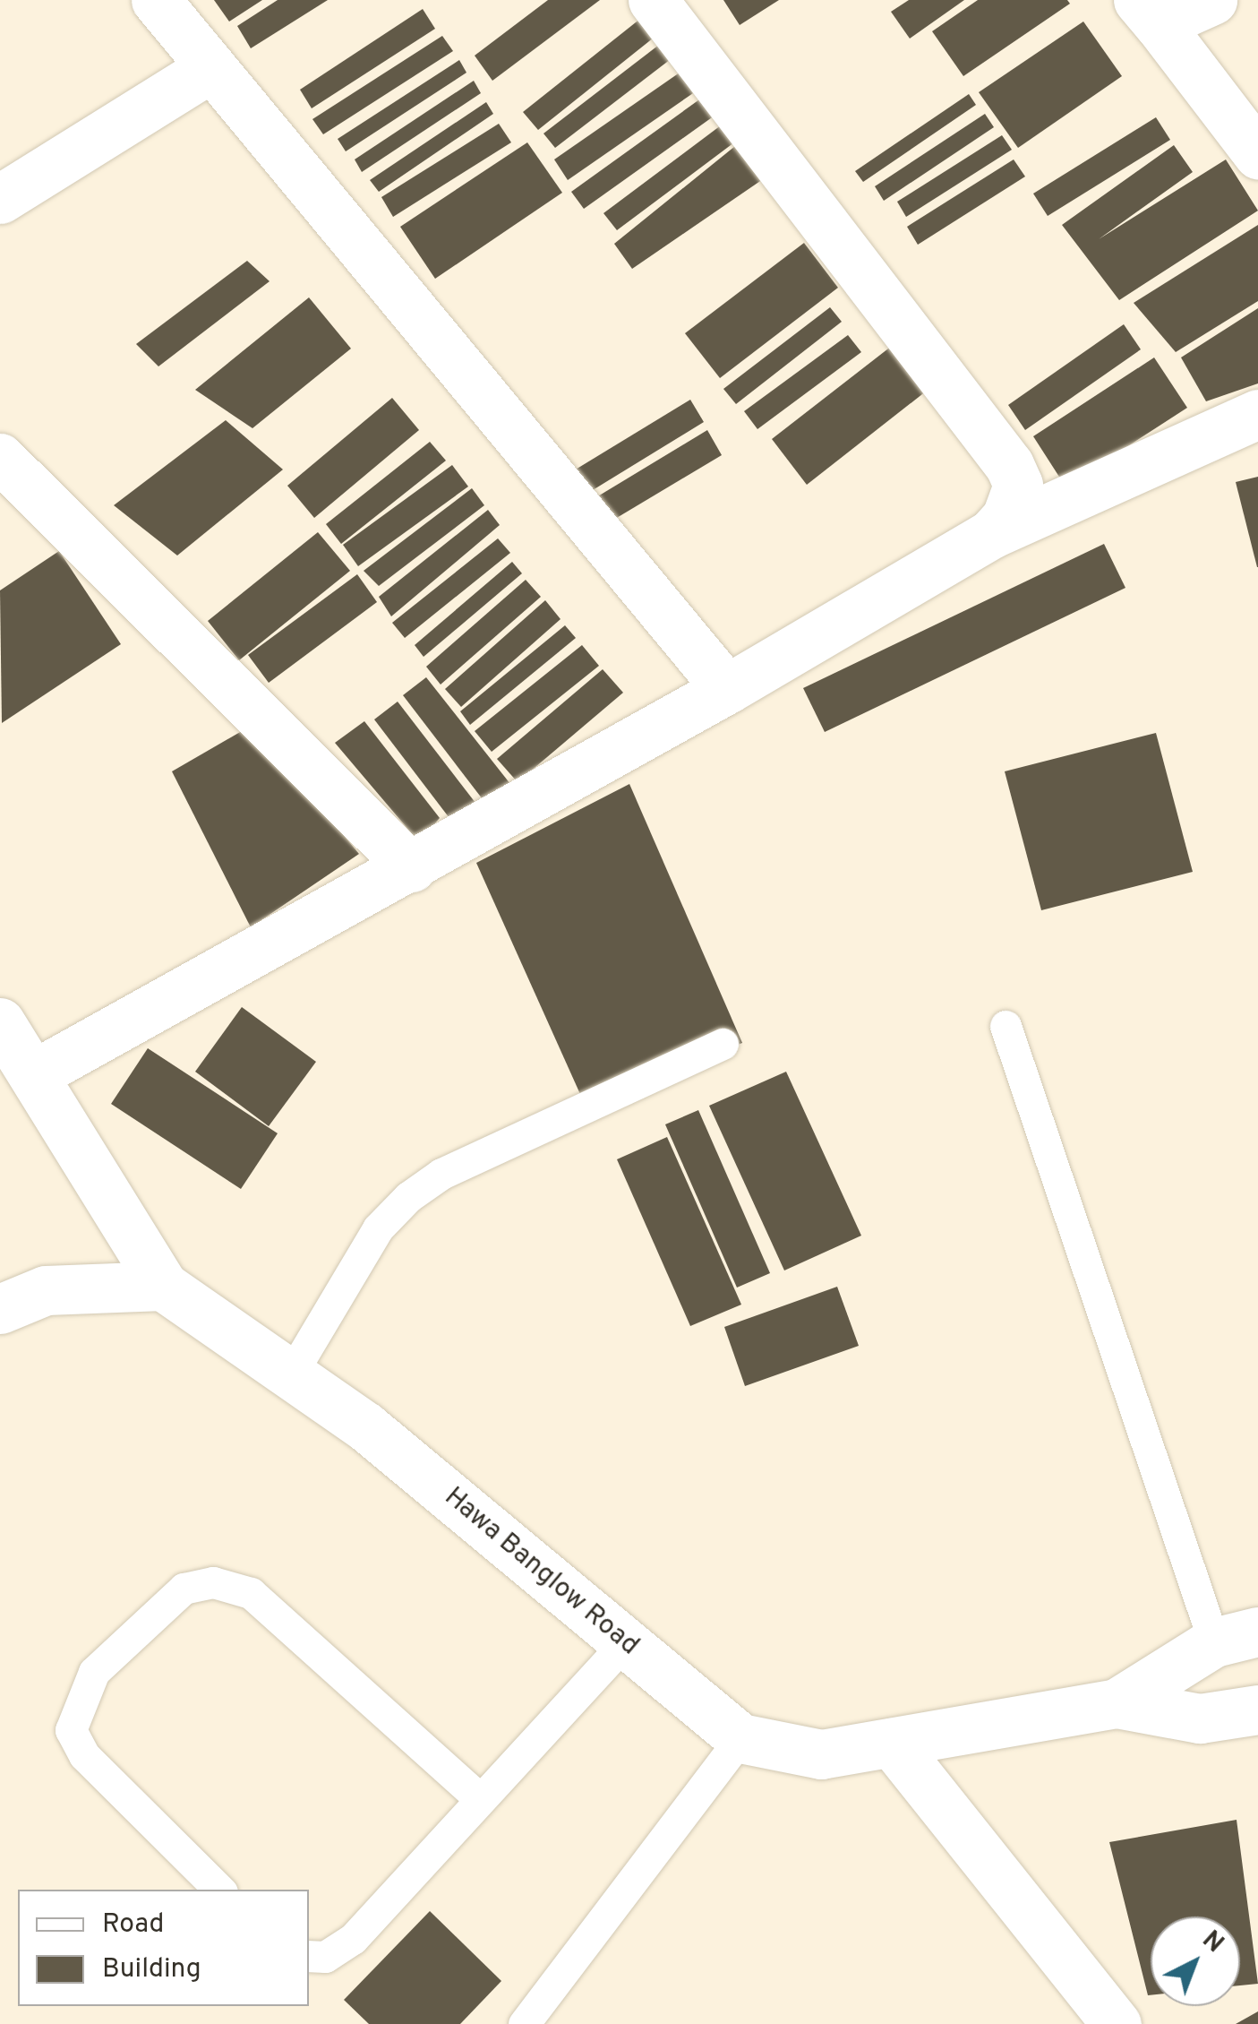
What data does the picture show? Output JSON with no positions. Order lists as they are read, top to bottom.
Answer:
{
  "streets": {
    "street": ["Hawa Banglow Road"]
  },
  "legend": ["Road", "Building"],
  "north": "top right"
}
